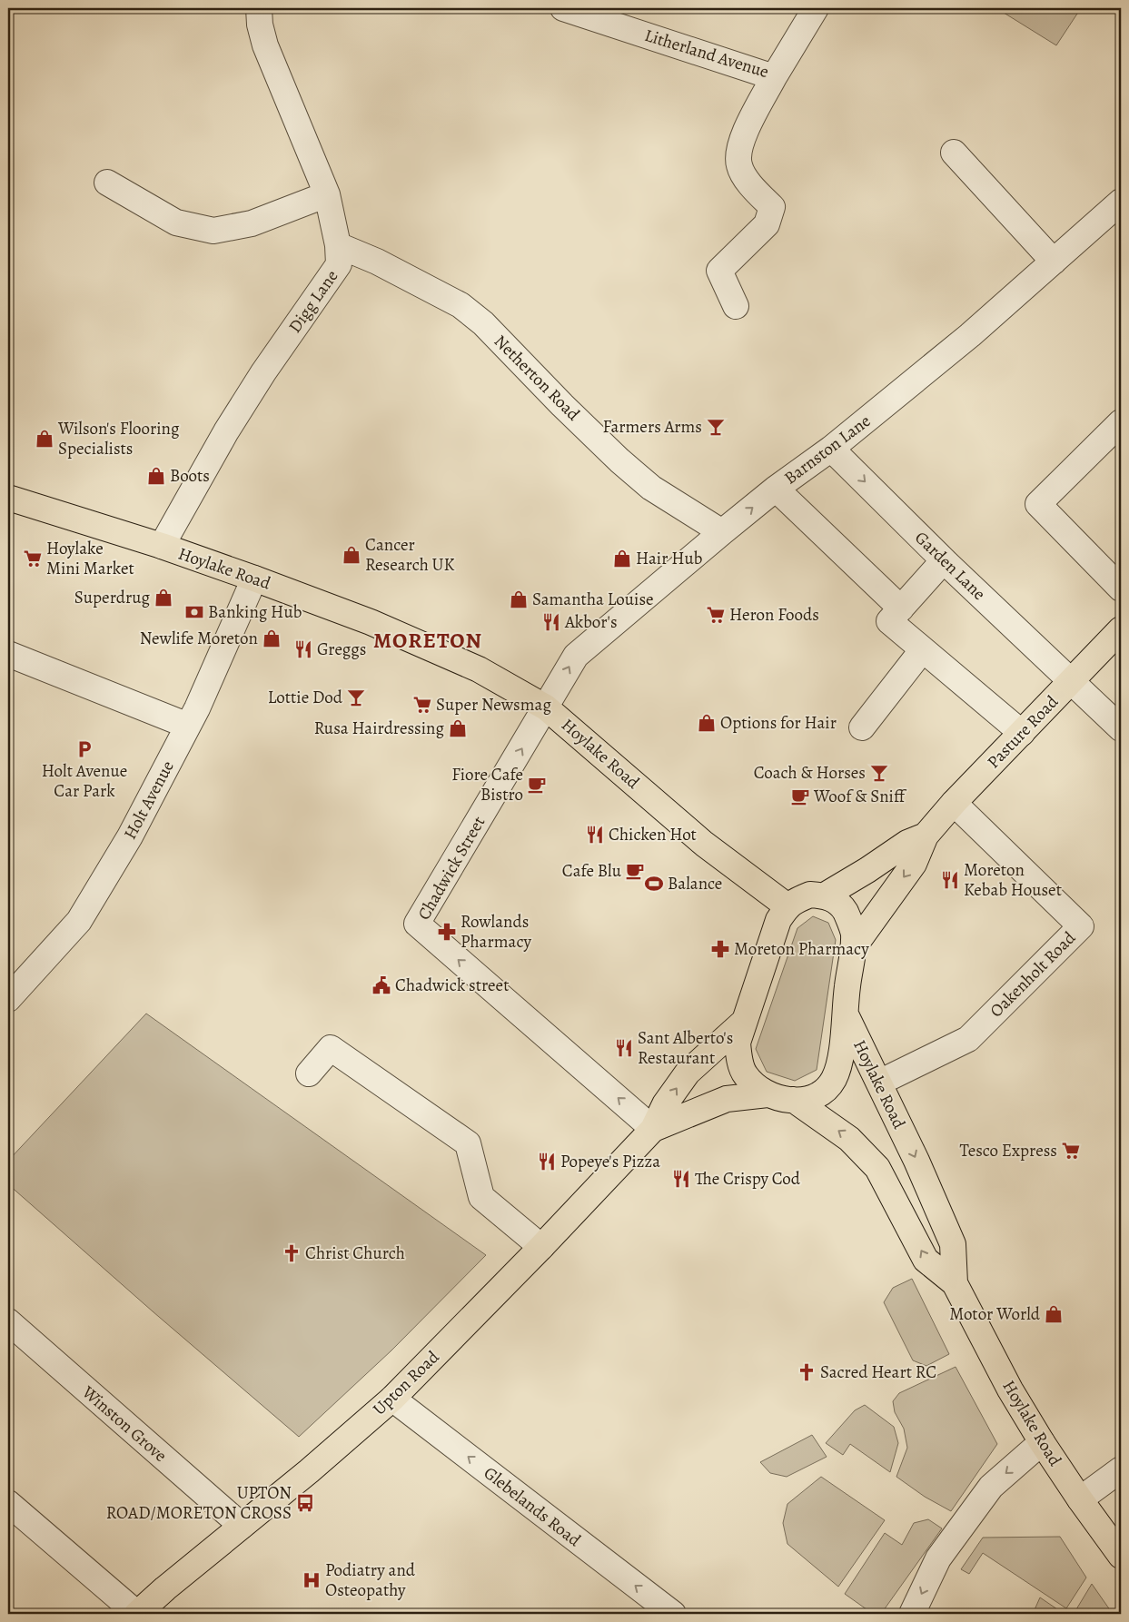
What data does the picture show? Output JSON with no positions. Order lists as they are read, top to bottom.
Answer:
{
  "streets": {
    "main road": ["Hoylake Road", "Pasture Road", "Upton Road"],
    "street": [
      "Litherland Avenue",
      "Digg Lane",
      "Netherton Road",
      "Barnston Lane",
      "Garden Lane",
      "Holt Avenue",
      "Chadwick Street",
      "Oakenholt Road",
      "Winston Grove",
      "Glebelands Road"
    ]
  },
  "crossings": [
    ["Digg Lane", "Netherton Road"],
    ["Digg Lane", "Hoylake Road"],
    ["Netherton Road", "Barnston Lane"],
    ["Barnston Lane", "Garden Lane"],
    ["Barnston Lane", "Hoylake Road"],
    ["Barnston Lane", "Chadwick Street"],
    ["Garden Lane", "Pasture Road"],
    ["Hoylake Road", "Holt Avenue"],
    ["Hoylake Road", "Chadwick Street"],
    ["Hoylake Road", "Oakenholt Road"],
    ["Pasture Road", "Oakenholt Road"],
    ["Chadwick Street", "Upton Road"],
    ["Upton Road", "Winston Grove"],
    ["Upton Road", "Glebelands Road"]
  ],
  "one_way": ["Barnston Lane", "Glebelands Road"],
  "districts": ["MORETON"],
  "places": {
    "bar": ["Farmers Arms", "Lottie Dod", "Coach & Horses"],
    "shop": [
      "Wilson's Flooring Specialists",
      "Boots",
      "Cancer Research UK",
      "Hair Hub",
      "Superdrug",
      "Samantha Louise",
      "Newlife Moreton",
      "Options for Hair",
      "Rusa Hairdressing",
      "Motor World"
    ],
    "supermarket": [
      "Hoylake Mini Market",
      "Heron Foods",
      "Super Newsmag",
      "Tesco Express"
    ],
    "bank": ["Banking Hub"],
    "restaurant": [
      "Akbor's",
      "Greggs",
      "Chicken Hot",
      "Moreton Kebab Houset",
      "Sant Alberto's Restaurant",
      "Popeye's Pizza",
      "The Crispy Cod"
    ],
    "parking": ["Holt Avenue Car Park"],
    "cafe": ["Fiore Cafe Bistro", "Woof & Sniff", "Cafe Blu"],
    "sports": ["Balance"],
    "pharmacy": ["Rowlands Pharmacy", "Moreton Pharmacy"],
    "public building": ["Chadwick street"],
    "church": ["Christ Church", "Sacred Heart RC"],
    "bus stop": ["UPTON ROAD/MORETON CROSS"],
    "hospital": ["Podiatry and Osteopathy"]
  }
}
